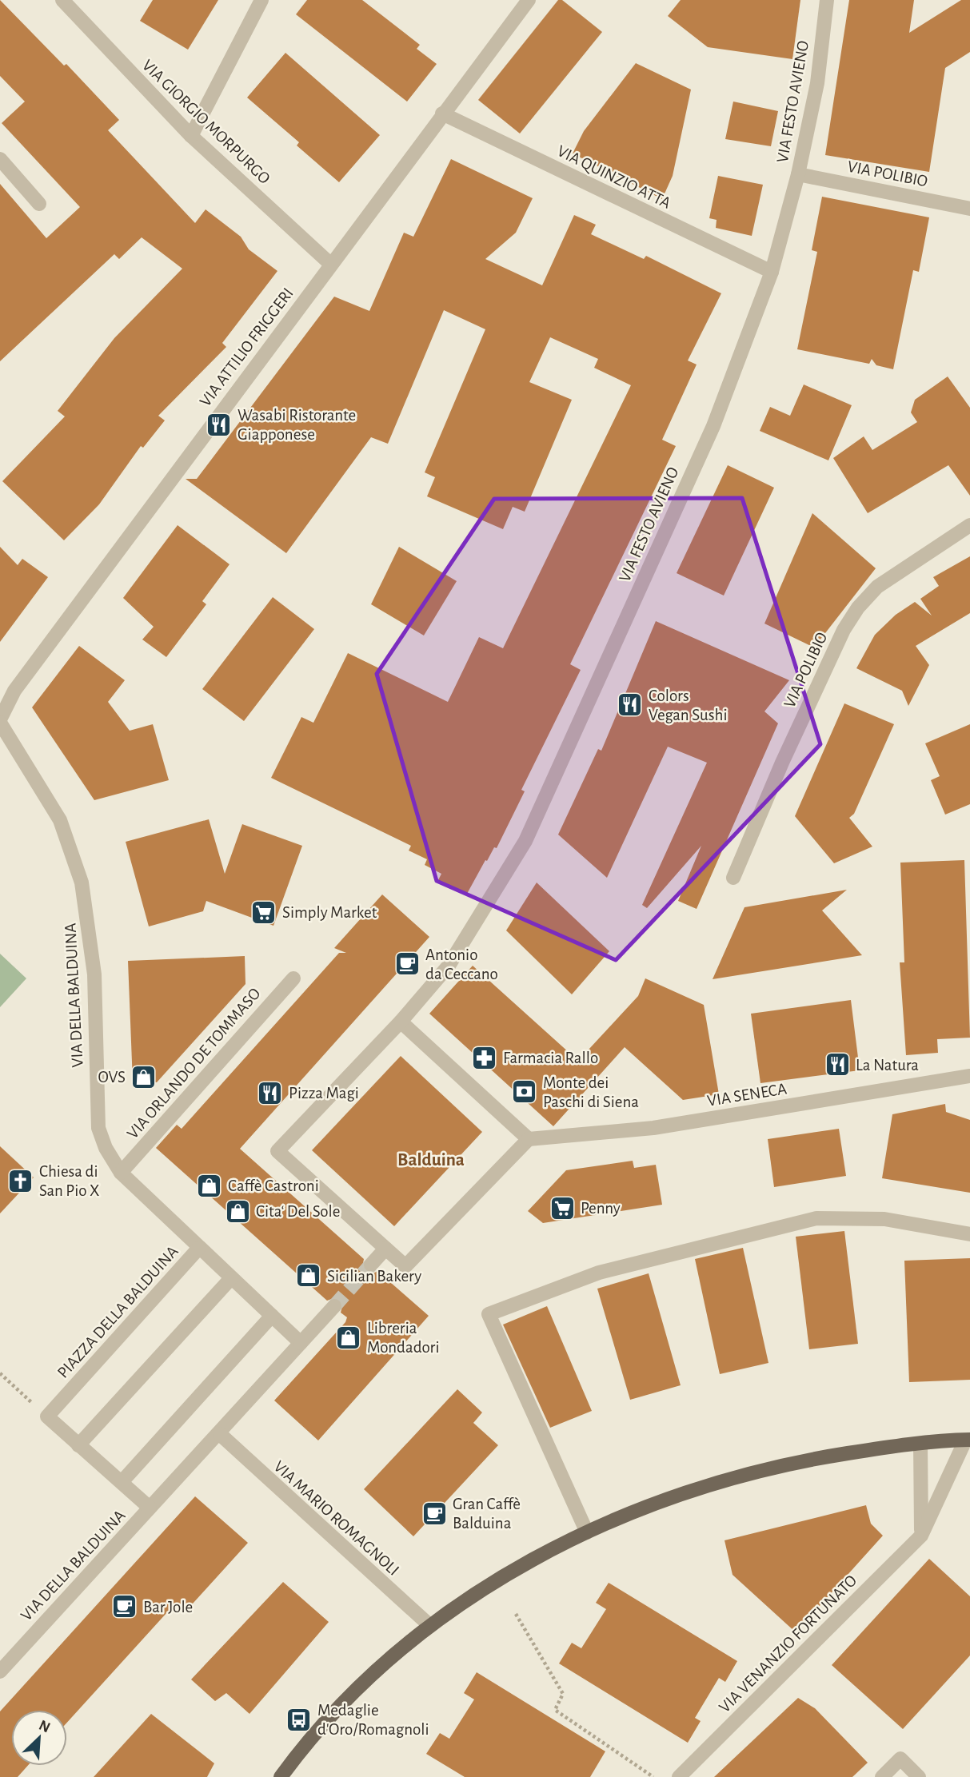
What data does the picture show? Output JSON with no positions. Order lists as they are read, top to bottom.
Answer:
{
  "streets": {
    "street": [
      "VIA FESTO AVIENO",
      "VIA GIORGIO MORPURGO",
      "VIA POLIBIO",
      "VIA QUINZIO ATTA",
      "VIA ATTILIO FRIGGERI",
      "VIA DELLA BALDUINA",
      "VIA ORLANDO DE TOMMASO",
      "VIA SENECA",
      "PIAZZA DELLA BALDUINA",
      "VIA MARIO ROMAGNOLI",
      "VIA VENANZIO FORTUNATO"
    ]
  },
  "crossings": [
    ["VIA FESTO AVIENO", "VIA POLIBIO"],
    ["VIA FESTO AVIENO", "VIA QUINZIO ATTA"],
    ["VIA GIORGIO MORPURGO", "VIA ATTILIO FRIGGERI"],
    ["VIA QUINZIO ATTA", "VIA ATTILIO FRIGGERI"],
    ["VIA ATTILIO FRIGGERI", "VIA DELLA BALDUINA"],
    ["VIA DELLA BALDUINA", "VIA ORLANDO DE TOMMASO"],
    ["VIA DELLA BALDUINA", "PIAZZA DELLA BALDUINA"]
  ],
  "districts": ["Balduina"],
  "places": {
    "restaurant": [
      "Wasabi Ristorante Giapponese",
      "Colors Vegan Sushi",
      "La Natura",
      "Pizza Magi"
    ],
    "supermarket": ["Simply Market", "Penny"],
    "cafe": ["Antonio da Ceccano", "Gran Caffè Balduina", "Bar Jole"],
    "pharmacy": ["Farmacia Rallo"],
    "shop": [
      "OVS",
      "Caffè Castroni",
      "Cita‘ Del Sole",
      "Sicilian Bakery",
      "Libreria Mondadori"
    ],
    "bank": ["Monte dei Paschi di Siena"],
    "church": ["Chiesa di San Pio X"],
    "bus stop": ["Medaglie d'Oro/Romagnoli"]
  },
  "north": "top right"
}
